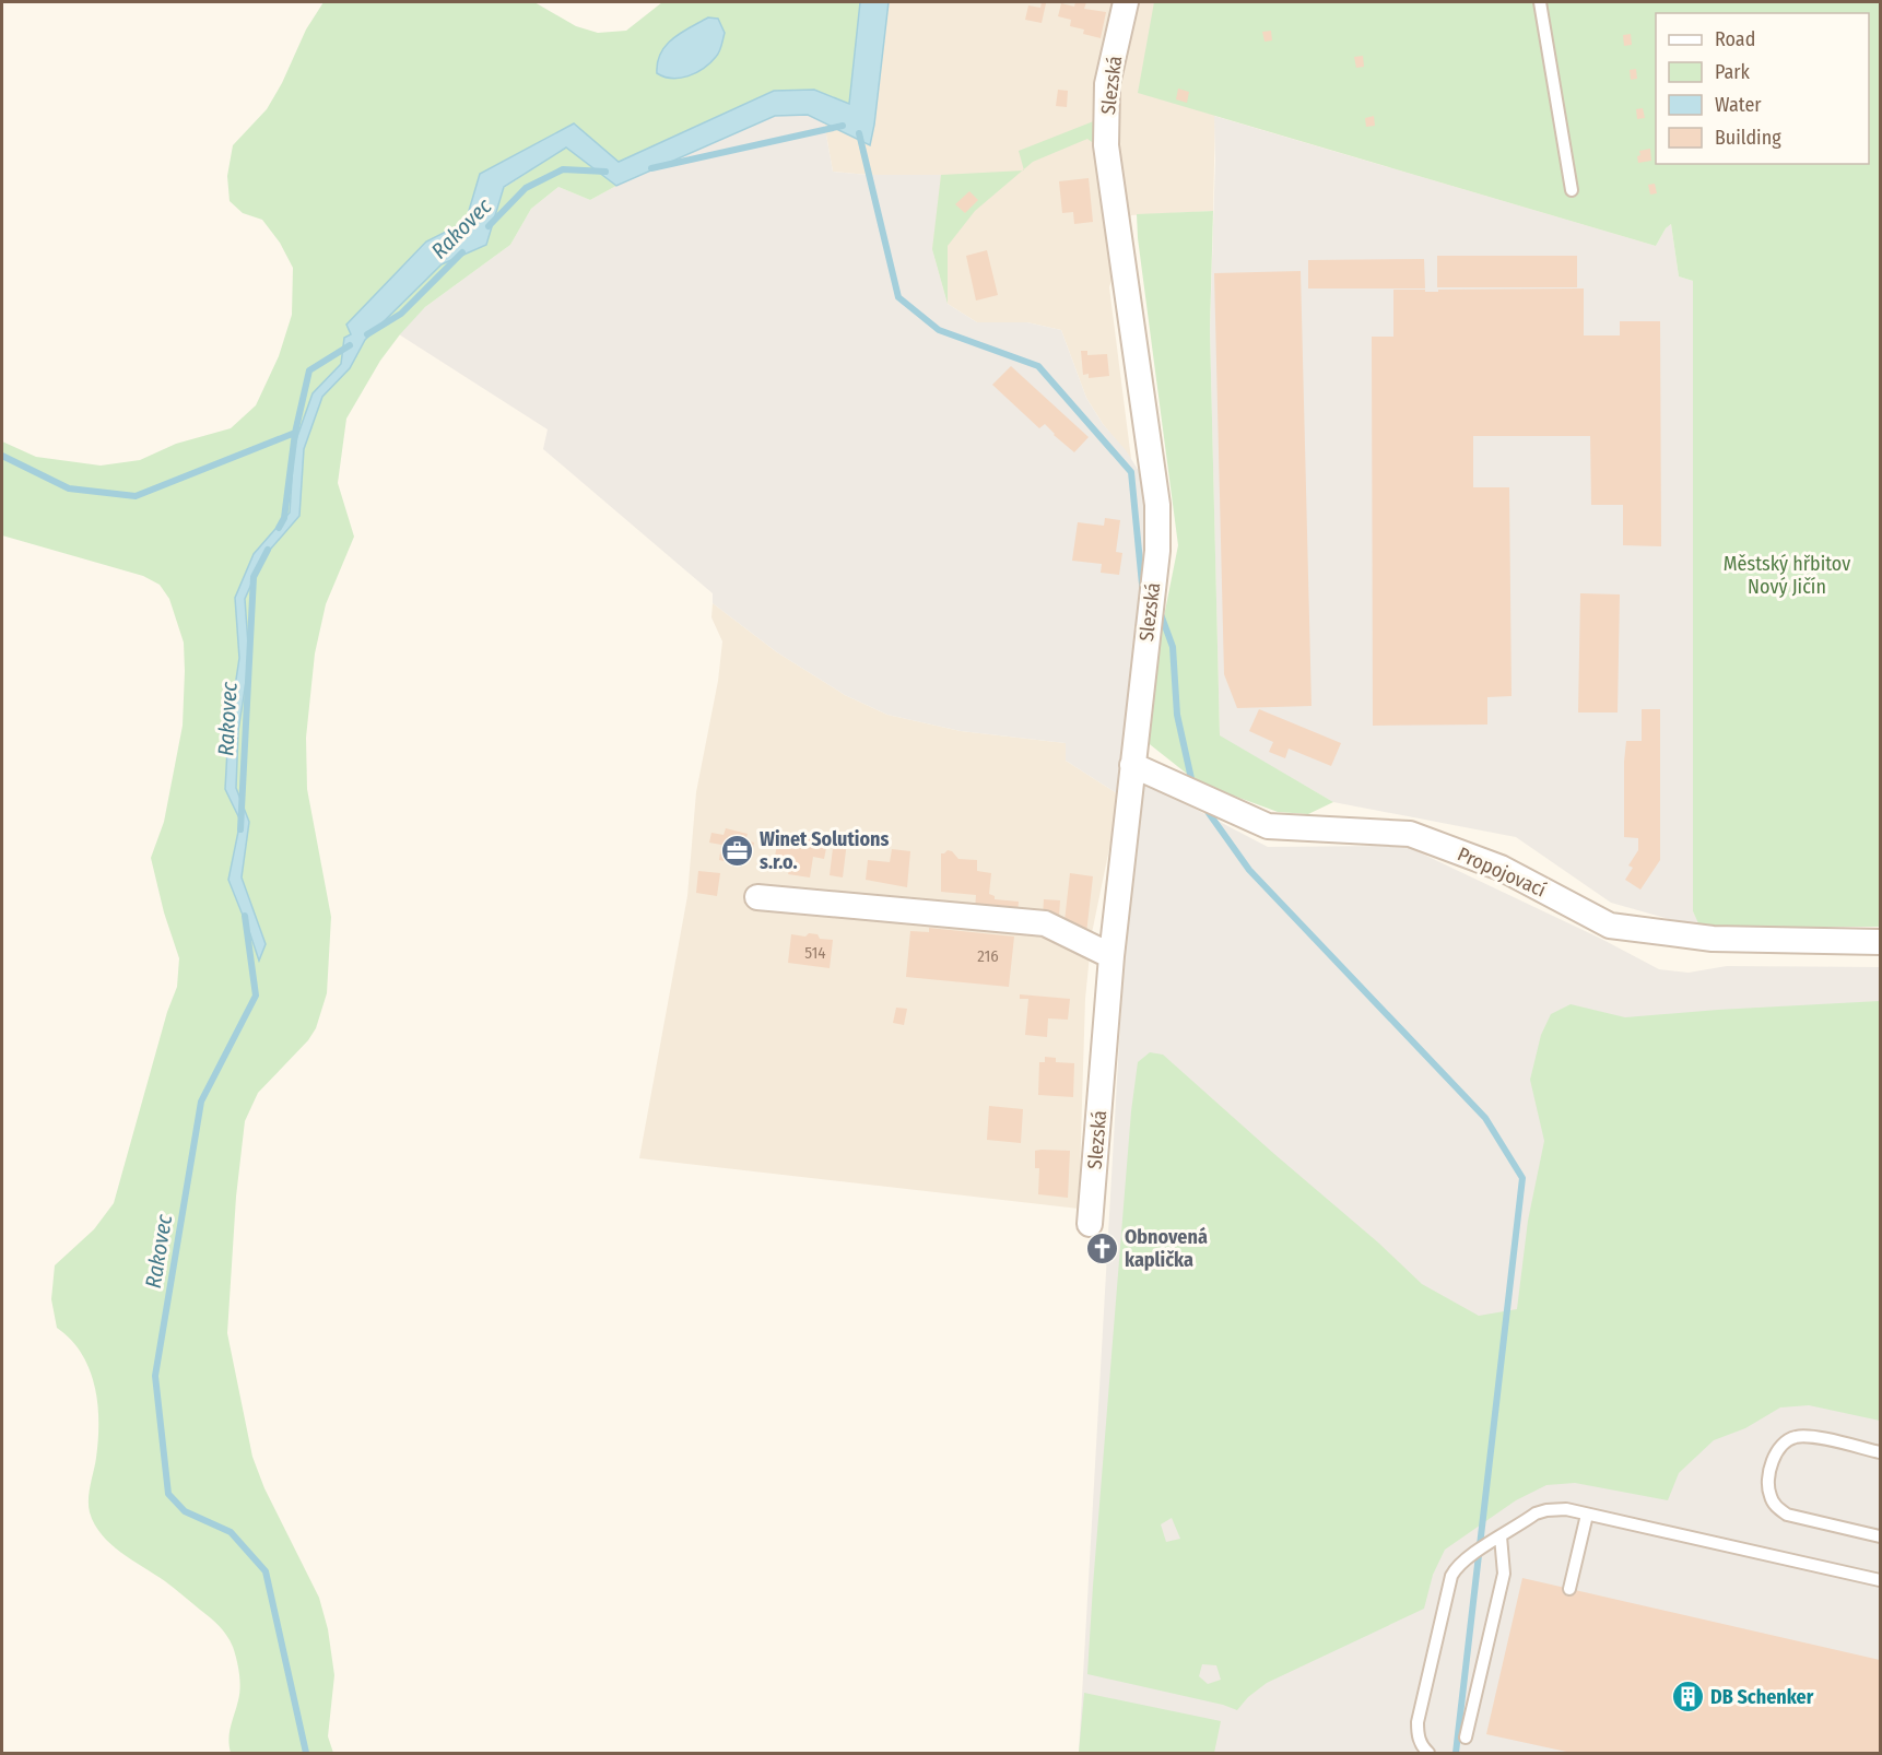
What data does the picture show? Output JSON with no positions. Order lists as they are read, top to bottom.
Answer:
{
  "streets": {
    "street": ["Slezská", "Propojovací"]
  },
  "crossings": [
    ["Slezská", "Propojovací"]
  ],
  "water": ["Rakovec"],
  "parks": ["Městský hřbitov Nový Jičín"],
  "places": {
    "office": ["Winet Solutions s.r.o."],
    "church": ["Obnovená kaplička"],
    "building": ["DB Schenker"]
  },
  "house_numbers": ["514", "216"],
  "legend": [
    "Road",
    "Park",
    "Water",
    "Building"
  ]
}
